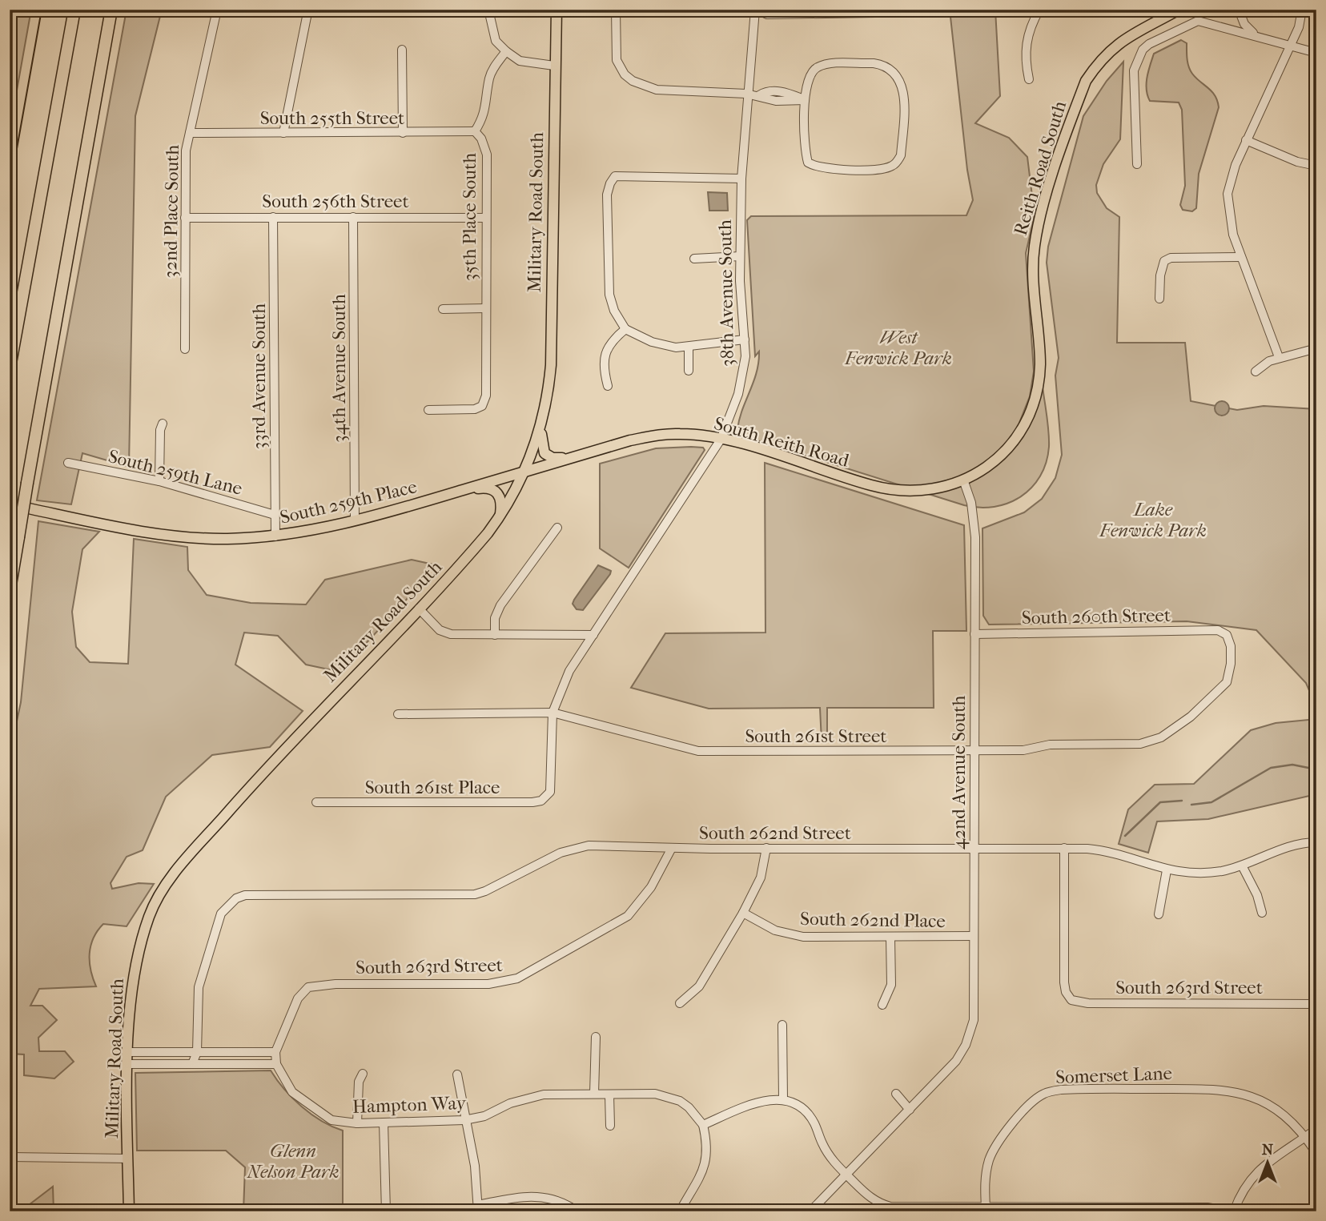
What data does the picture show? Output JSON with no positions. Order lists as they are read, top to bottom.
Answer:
{
  "streets": {
    "main road": [
      "Reith Road South",
      "Military Road South",
      "South Reith Road",
      "South 259th Place"
    ],
    "street": [
      "South 255th Street",
      "South 256th Street",
      "32nd Place South",
      "35th Place South",
      "38th Avenue South",
      "34th Avenue South",
      "33rd Avenue South",
      "South 259th Lane",
      "South 260th Street",
      "South 261st Street",
      "42nd Avenue South",
      "South 261st Place",
      "South 262nd Street",
      "South 262nd Place",
      "South 263rd Street",
      "Somerset Lane",
      "Hampton Way"
    ]
  },
  "crossings": [
    ["South 255th Street", "32nd Place South"],
    ["South 255th Street", "35th Place South"],
    ["Reith Road South", "South Reith Road"],
    ["Reith Road South", "42nd Avenue South"],
    ["South 256th Street", "32nd Place South"],
    ["South 256th Street", "35th Place South"],
    ["South 256th Street", "34th Avenue South"],
    ["South 256th Street", "33rd Avenue South"],
    ["Military Road South", "South Reith Road"],
    ["Military Road South", "South 259th Place"],
    ["38th Avenue South", "South Reith Road"],
    ["38th Avenue South", "South 261st Street"],
    ["38th Avenue South", "South 261st Place"],
    ["34th Avenue South", "South 259th Place"],
    ["33rd Avenue South", "South 259th Lane"],
    ["33rd Avenue South", "South 259th Place"],
    ["South Reith Road", "South 259th Place"],
    ["South Reith Road", "42nd Avenue South"],
    ["South 260th Street", "South 261st Street"],
    ["South 260th Street", "42nd Avenue South"],
    ["South 261st Street", "42nd Avenue South"],
    ["South 261st Street", "South 261st Place"],
    ["42nd Avenue South", "South 262nd Street"],
    ["42nd Avenue South", "South 262nd Place"],
    ["South 262nd Street", "South 263rd Street"],
    ["South 263rd Street", "Hampton Way"]
  ],
  "parks": ["West Fenwick Park", "Lake Fenwick Park", "Glenn Nelson Park"],
  "north": "top"
}
